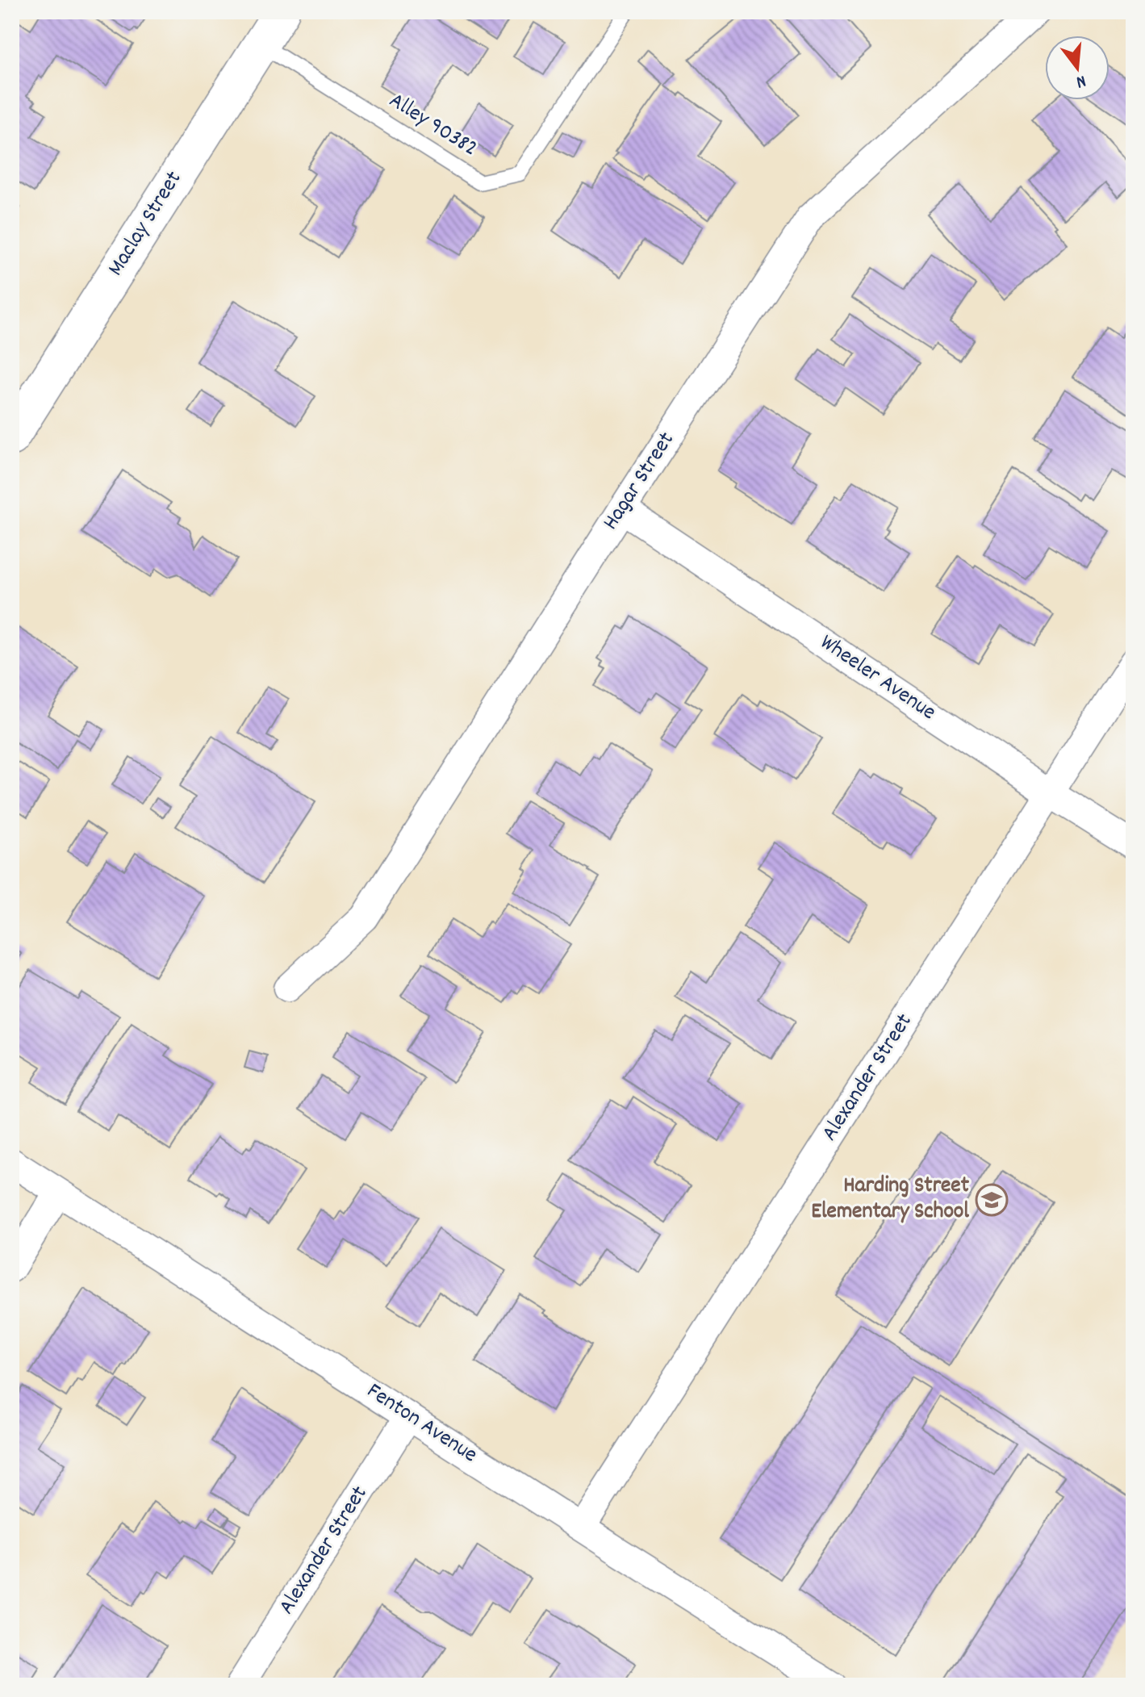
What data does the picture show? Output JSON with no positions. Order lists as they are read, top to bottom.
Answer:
{
  "streets": {
    "street": [
      "Maclay Street",
      "Hagar Street",
      "Wheeler Avenue",
      "Alexander Street",
      "Fenton Avenue"
    ],
    "lane": ["Alley 90382"]
  },
  "crossings": [
    ["Alley 90382", "Maclay Street"],
    ["Hagar Street", "Wheeler Avenue"],
    ["Wheeler Avenue", "Alexander Street"],
    ["Alexander Street", "Fenton Avenue"]
  ],
  "places": {
    "school or university": ["Harding Street Elementary School"]
  },
  "north": "bottom"
}
